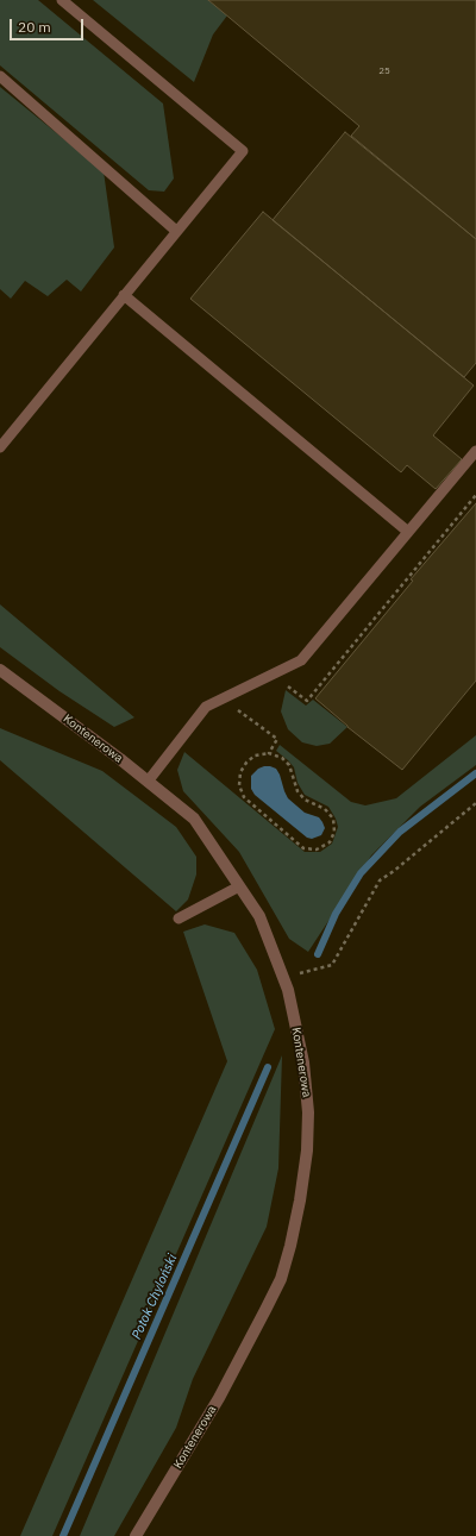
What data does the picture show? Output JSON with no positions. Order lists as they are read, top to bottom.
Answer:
{
  "streets": {
    "street": ["Kontenerowa"]
  },
  "water": ["Potok Chyloński"],
  "house_numbers": ["25"],
  "scale_bar": "20 m"
}
